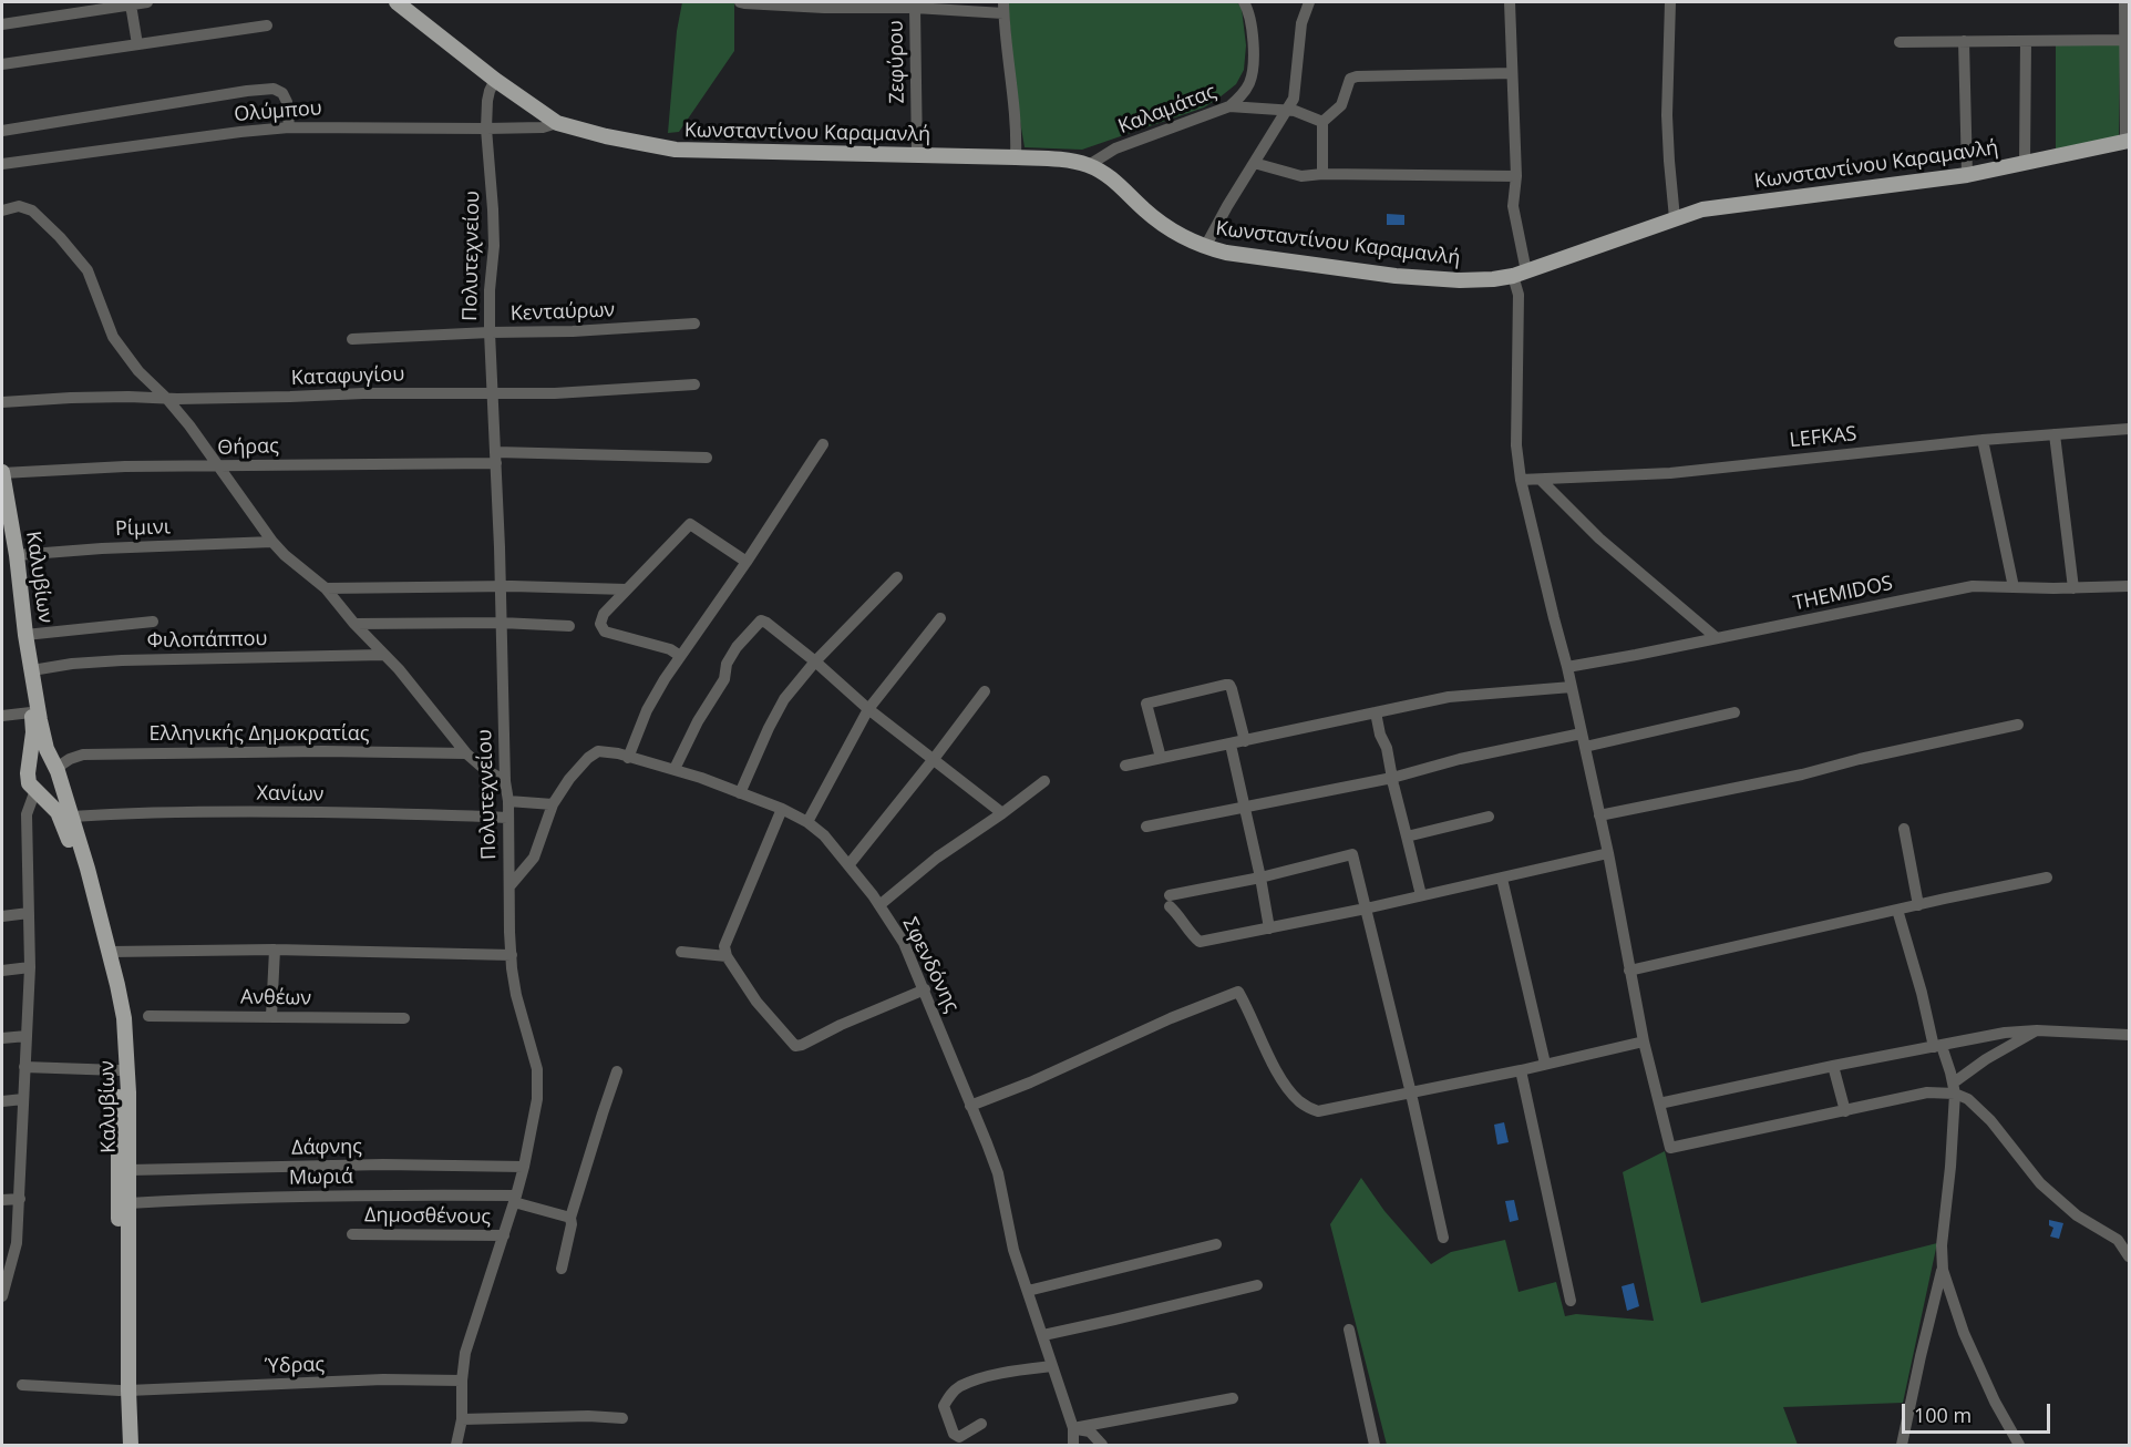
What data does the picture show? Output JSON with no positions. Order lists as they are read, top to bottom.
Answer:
{
  "streets": {
    "main road": ["Κωνσταντίνου Καραμανλή", "Καλυβίων"],
    "street": [
      "Ζεφύρου",
      "Καλαμάτας",
      "Ολύμπου",
      "Πολυτεχνείου",
      "Κενταύρων",
      "Καταφυγίου",
      "LEFKAS",
      "Θήρας",
      "Ρίμινι",
      "THEMIDOS",
      "Φιλοπάππου",
      "Ελληνικής Δημοκρατίας",
      "Χανίων",
      "Σφενδόνης",
      "Ανθέων",
      "Δάφνης",
      "Μωριά",
      "Δημοσθένους",
      "Ύδρας"
    ]
  },
  "crossings": [
    ["Ζεφύρου", "Κωνσταντίνου Καραμανλή"],
    ["Καλαμάτας", "Κωνσταντίνου Καραμανλή"],
    ["Ολύμπου", "Κωνσταντίνου Καραμανλή"],
    ["Ολύμπου", "Πολυτεχνείου"],
    ["Κωνσταντίνου Καραμανλή", "Πολυτεχνείου"],
    ["Πολυτεχνείου", "Κενταύρων"],
    ["Πολυτεχνείου", "Καταφυγίου"],
    ["Πολυτεχνείου", "Θήρας"],
    ["Πολυτεχνείου", "Χανίων"],
    ["Πολυτεχνείου", "Δάφνης"],
    ["Πολυτεχνείου", "Μωριά"],
    ["Πολυτεχνείου", "Δημοσθένους"],
    ["Πολυτεχνείου", "Ύδρας"],
    ["Θήρας", "Καλυβίων"],
    ["Ρίμινι", "Καλυβίων"],
    ["Καλυβίων", "Φιλοπάππου"],
    ["Καλυβίων", "Ελληνικής Δημοκρατίας"],
    ["Καλυβίων", "Χανίων"],
    ["Καλυβίων", "Δάφνης"],
    ["Καλυβίων", "Μωριά"],
    ["Καλυβίων", "Ύδρας"]
  ],
  "scale_bar": "100 m"
}
